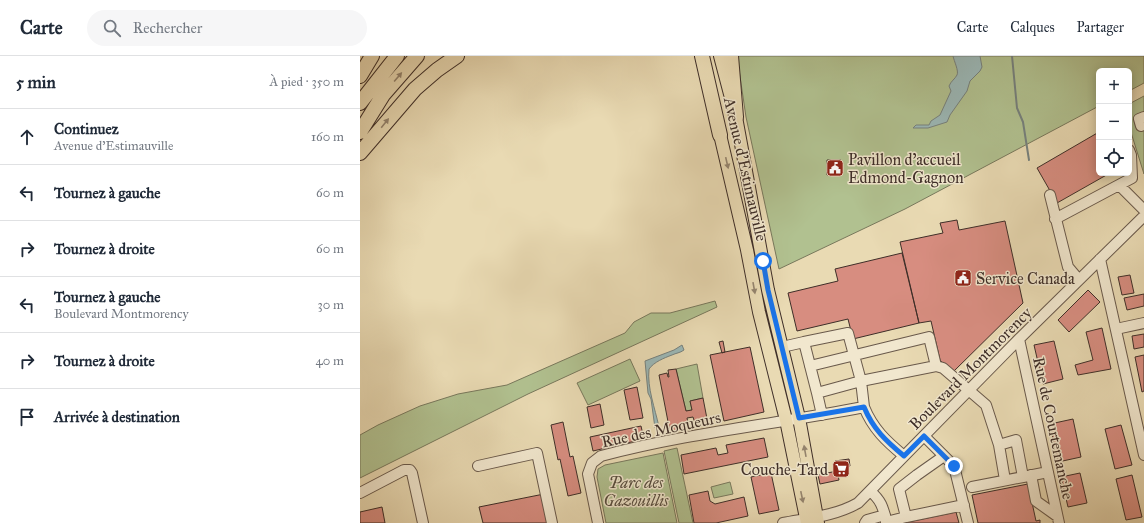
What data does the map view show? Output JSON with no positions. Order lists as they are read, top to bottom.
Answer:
{
  "streets": {
    "main road": ["Avenue d'Estimauville"],
    "street": ["Boulevard Montmorency", "Rue de Courtemanche", "Rue des Moqueurs"]
  },
  "crossings": [
    ["Avenue d'Estimauville", "Boulevard Montmorency"],
    ["Avenue d'Estimauville", "Rue des Moqueurs"],
    ["Boulevard Montmorency", "Rue de Courtemanche"]
  ],
  "parks": ["Parc des Gazouillis"],
  "places": {
    "public building": ["Pavillon d'accueil Edmond-Gagnon", "Service Canada"],
    "supermarket": ["Couche-Tard"]
  },
  "page": {
    "header": "Carte",
    "search": "Rechercher",
    "nav": ["Carte", "Calques", "Partager"],
    "heading": ["5 min", "À pied · 350 m"],
    "map_buttons": ["+", "−"],
    "list": [
      ["Continuez", "Avenue d'Estimauville", "160 m"],
      ["Tournez à gauche", "60 m"],
      ["Tournez à droite", "60 m"],
      ["Tournez à gauche", "Boulevard Montmorency", "30 m"],
      ["Tournez à droite", "40 m"],
      "Arrivée à destination"
    ]
  }
}
